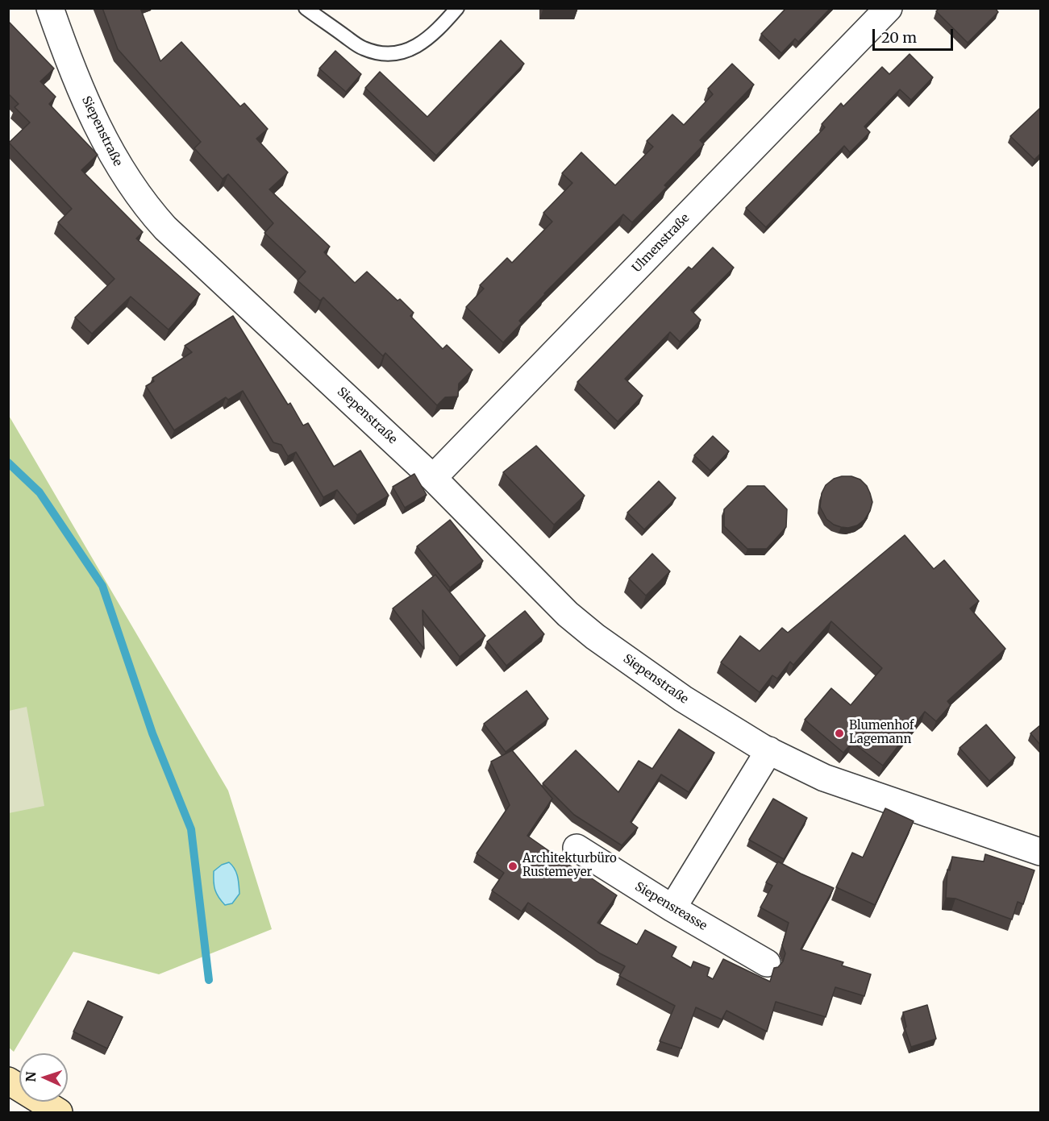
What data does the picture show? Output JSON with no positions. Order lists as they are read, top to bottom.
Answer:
{
  "streets": {
    "street": ["Siepenstraße", "Ulmenstraße", "Siepensreasse"]
  },
  "crossings": [
    ["Siepenstraße", "Ulmenstraße"]
  ],
  "places": ["Blumenhof Lagemann", "Architekturbüro Rustemeyer"],
  "scale_bar": "20 m",
  "north": "left"
}
